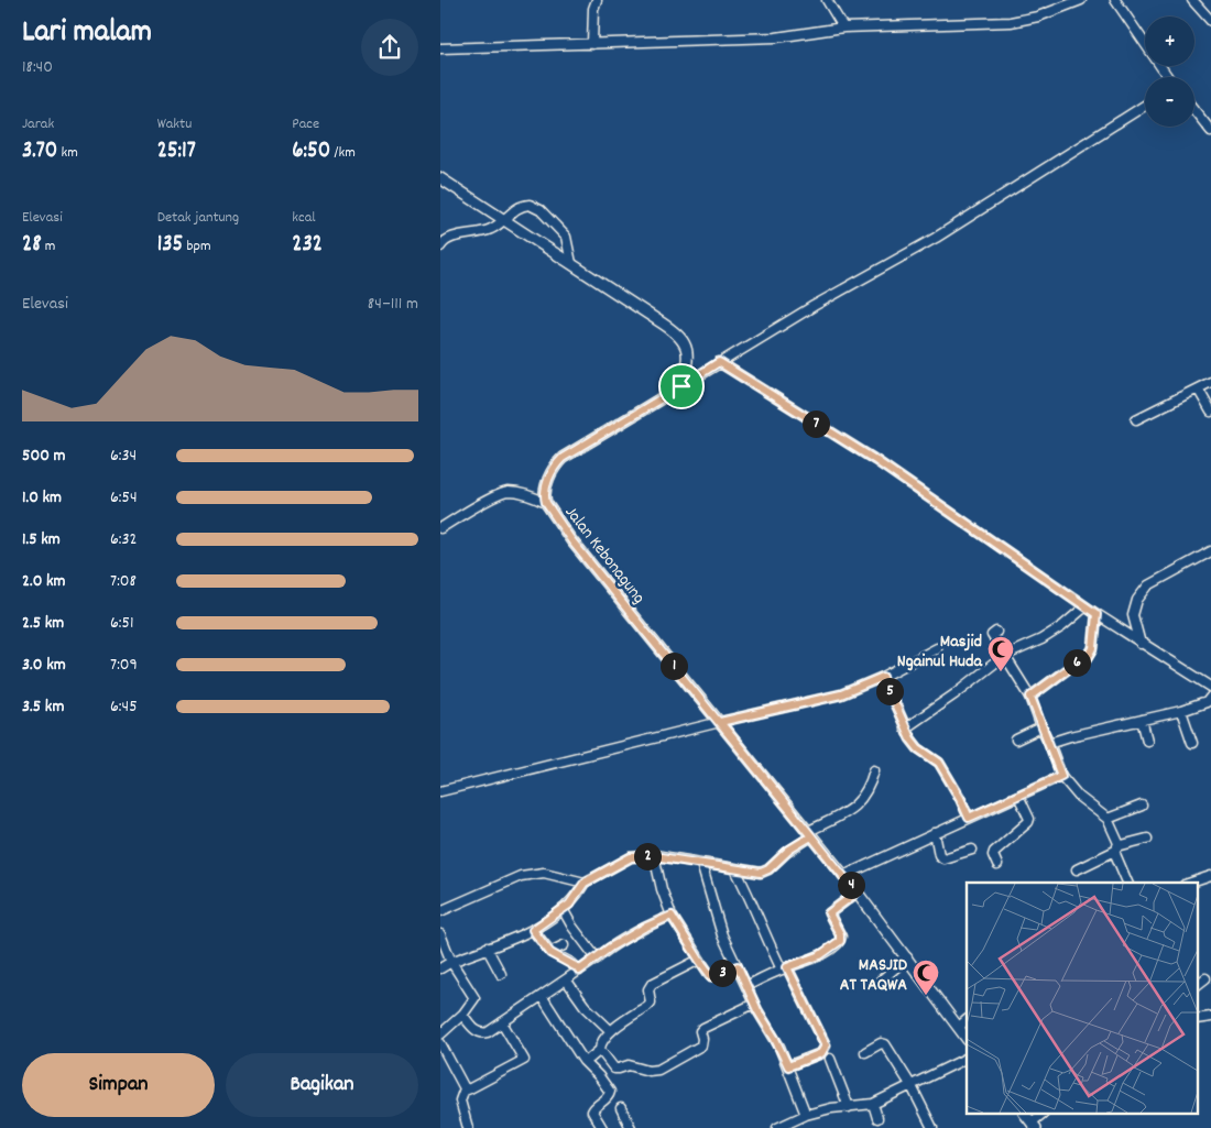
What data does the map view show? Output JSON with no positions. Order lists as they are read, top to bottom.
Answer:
{
  "streets": {
    "main road": ["Jalan Kebonagung"]
  },
  "places": {
    "mosque": ["Masjid Ngainul Huda", "MASJID AT TAQWA"]
  },
  "page": {
    "heading": ["Lari malam", "18:40"],
    "map_buttons": ["+", "−"],
    "stats": [
      ["Jarak", "3.70 km"],
      ["Waktu", "25:17"],
      ["Pace", "6:50 /km"],
      ["Elevasi", "28 m"],
      ["Detak jantung", "135 bpm"],
      ["kcal", "232"]
    ],
    "chart": ["Elevasi", "84–111 m"],
    "pins": [
      "7",
      "6",
      "1",
      "5",
      "2",
      "4",
      "3"
    ],
    "list": [
      {
        "name": "500 m",
        "note": "6:34"
      },
      {
        "name": "1.0 km",
        "note": "6:54"
      },
      {
        "name": "1.5 km",
        "note": "6:32"
      },
      {
        "name": "2.0 km",
        "note": "7:08"
      },
      {
        "name": "2.5 km",
        "note": "6:51"
      },
      {
        "name": "3.0 km",
        "note": "7:09"
      },
      {
        "name": "3.5 km",
        "note": "6:45"
      }
    ],
    "buttons": ["Simpan", "Bagikan"]
  }
}
